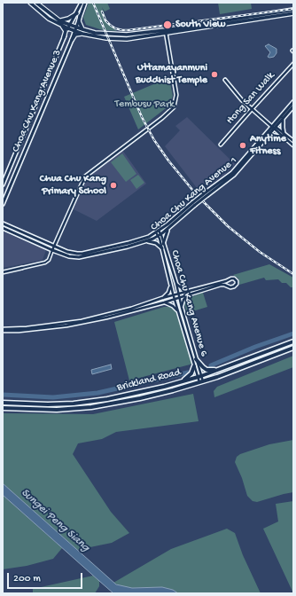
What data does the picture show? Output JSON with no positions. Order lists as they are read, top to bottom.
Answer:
{
  "streets": {
    "main road": ["Brickland Road"],
    "street": [
      "Hong San Walk",
      "Choa Chu Kang Avenue 3",
      "Choa Chu Kang Avenue 1",
      "Choa Chu Kang Avenue 6"
    ]
  },
  "crossings": [
    ["Choa Chu Kang Avenue 1", "Choa Chu Kang Avenue 6"],
    ["Choa Chu Kang Avenue 6", "Brickland Road"]
  ],
  "water": ["Sungei Peng Siang"],
  "parks": ["Tembusu Park"],
  "places": [
    "South View",
    "Uttamayanmuni Buddhist Temple",
    "Anytime Fitness",
    "Chua Chu Kang Primary School"
  ],
  "scale_bar": "200 m"
}
